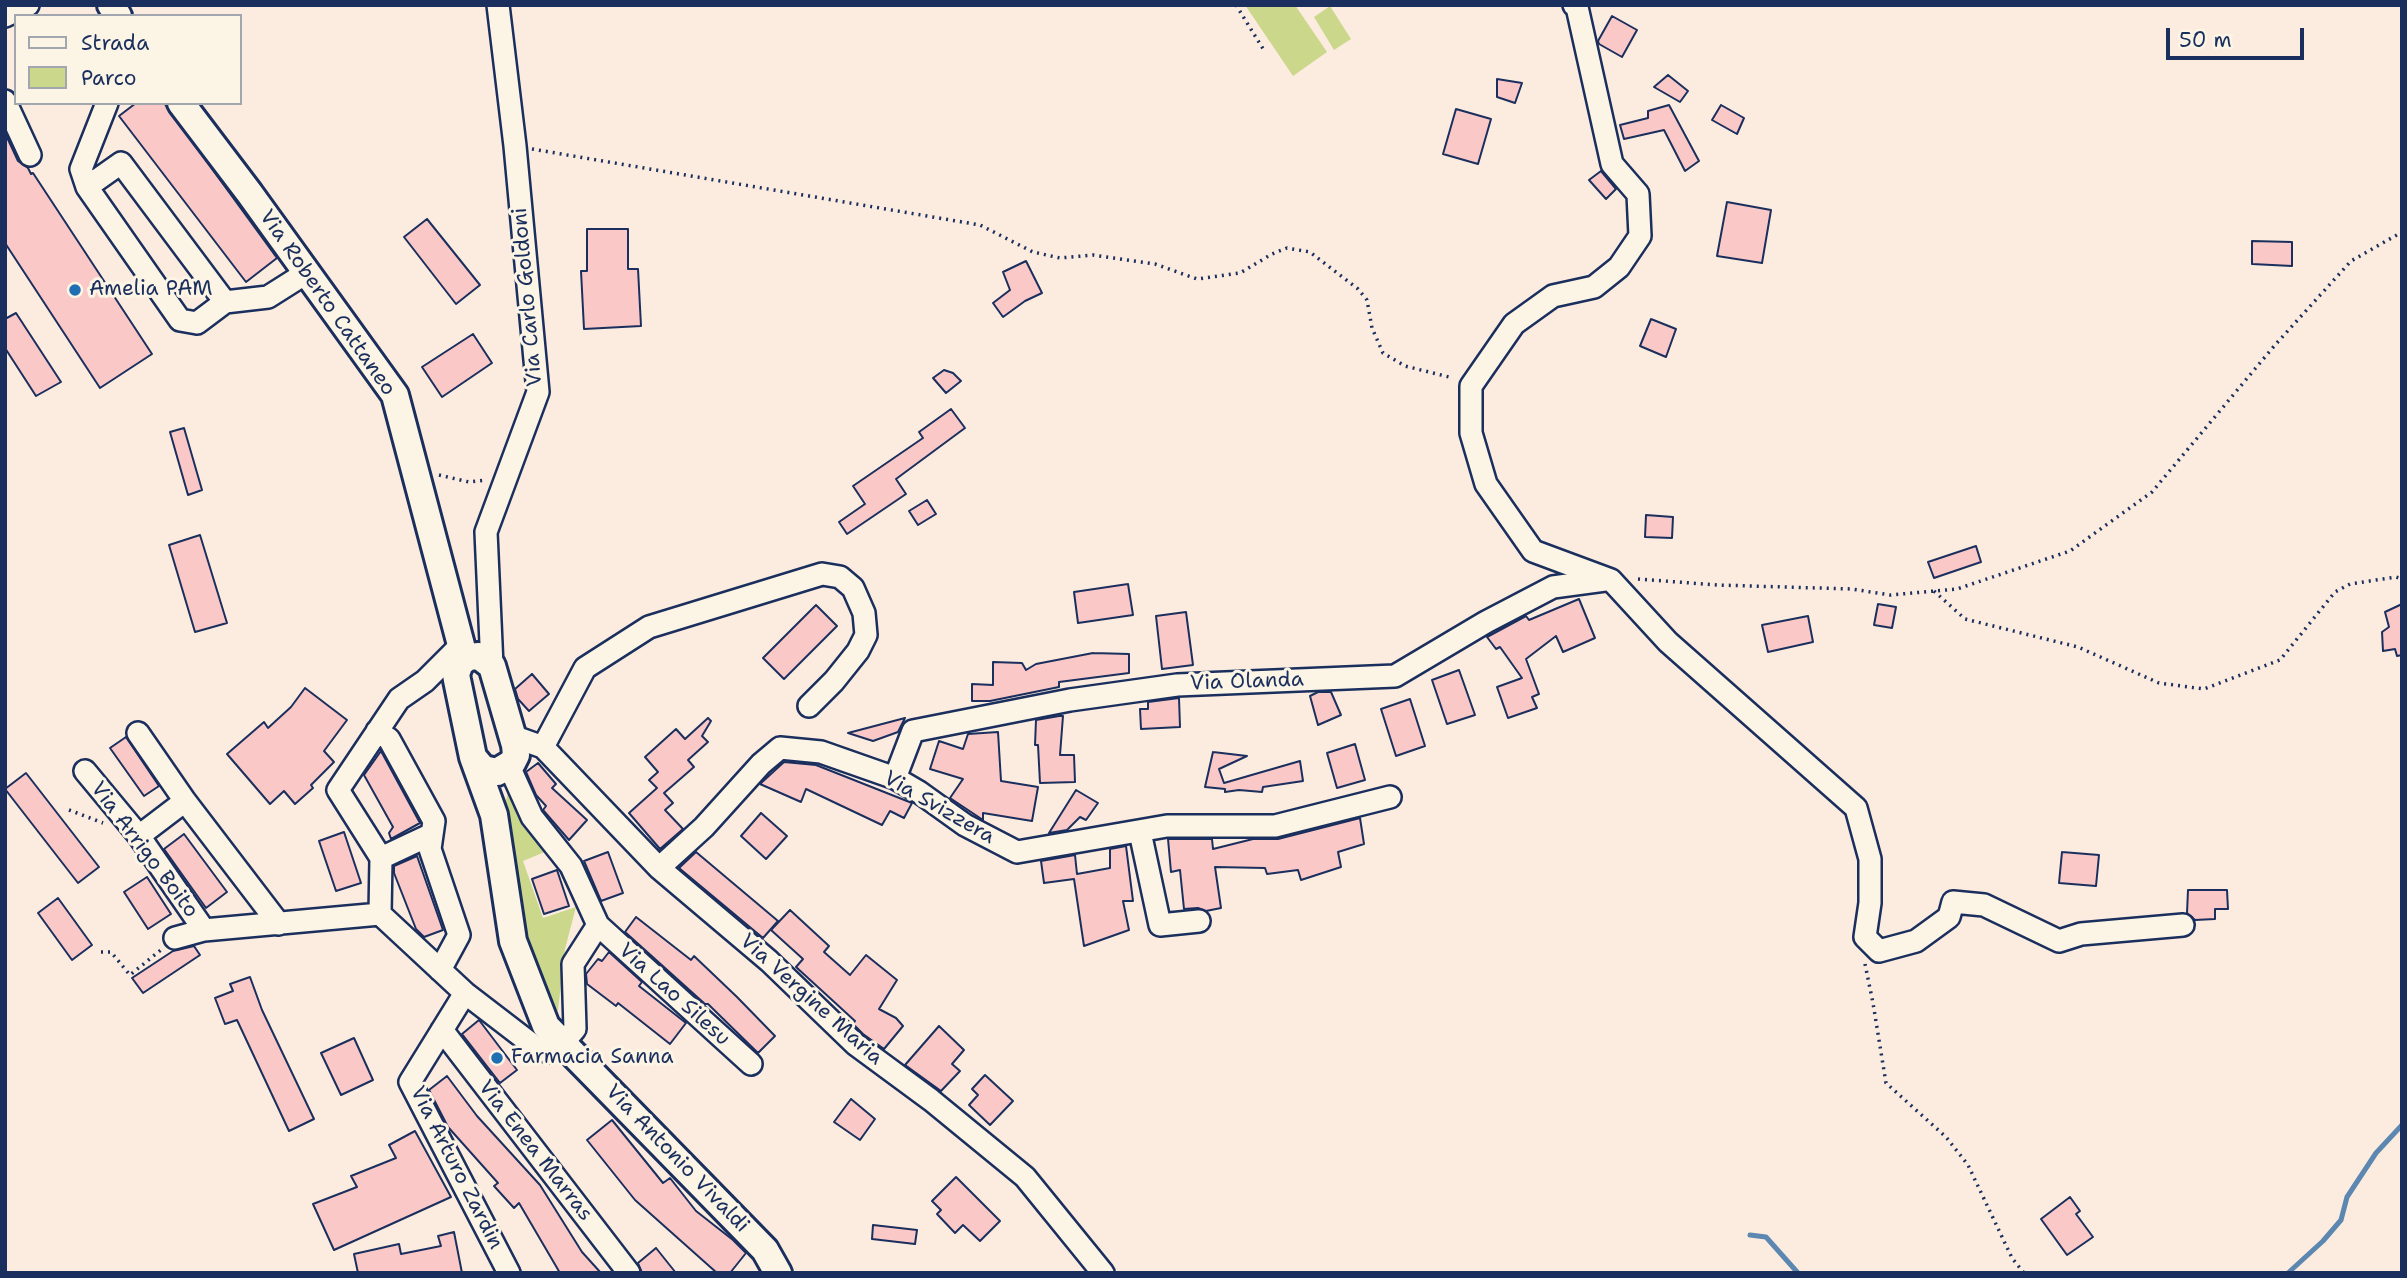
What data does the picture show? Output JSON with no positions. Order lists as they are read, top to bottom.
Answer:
{
  "streets": {
    "main road": ["Via Roberto Cattaneo", "Via Antonio Vivaldi"],
    "street": [
      "Via Carlo Goldoni",
      "Via Olanda",
      "Via Svizzera",
      "Via Arrigo Boito",
      "Via Lao Silesu",
      "Via Vergine Maria",
      "Via Enea Marras",
      "Via Arturo Zardin"
    ]
  },
  "crossings": [
    ["Via Carlo Goldoni", "Via Roberto Cattaneo"],
    ["Via Roberto Cattaneo", "Via Vergine Maria"],
    ["Via Roberto Cattaneo", "Via Antonio Vivaldi"],
    ["Via Olanda", "Via Svizzera"],
    ["Via Svizzera", "Via Vergine Maria"],
    ["Via Lao Silesu", "Via Antonio Vivaldi"],
    ["Via Vergine Maria", "Via Antonio Vivaldi"],
    ["Via Enea Marras", "Via Arturo Zardin"]
  ],
  "places": ["Amelia PAM", "Farmacia Sanna"],
  "legend": ["Strada", "Parco"],
  "scale_bar": "50 m"
}
